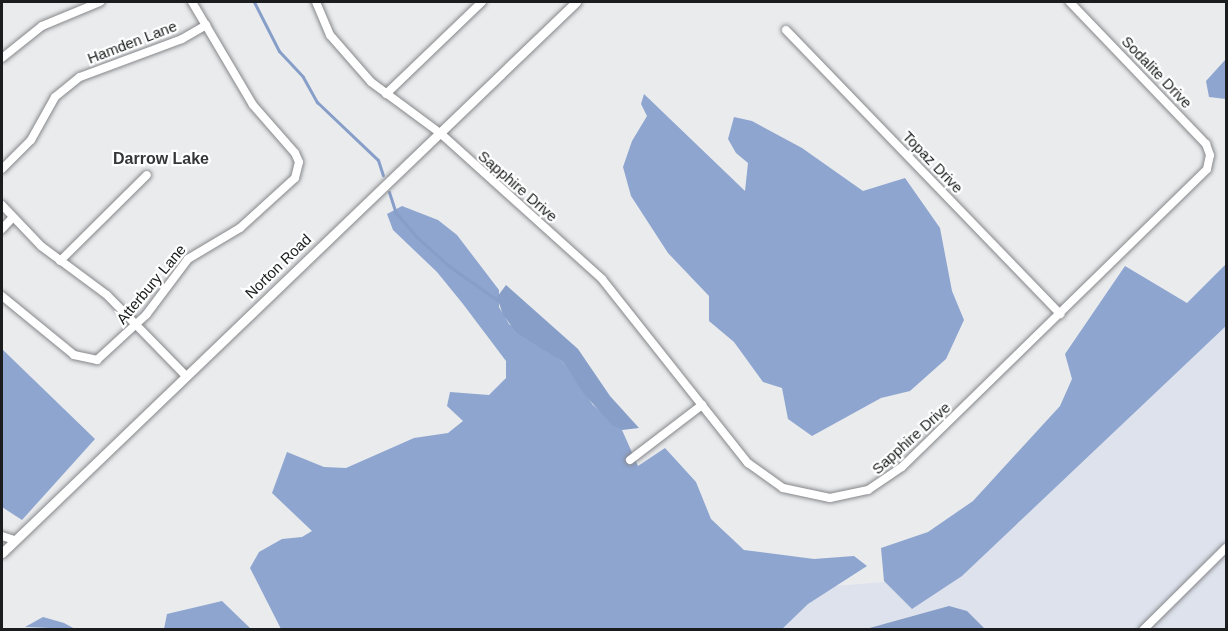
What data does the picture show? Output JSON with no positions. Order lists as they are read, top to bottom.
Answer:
{
  "streets": {
    "street": [
      "Hamden Lane",
      "Sodalite Drive",
      "Topaz Drive",
      "Sapphire Drive",
      "Norton Road",
      "Atterbury Lane"
    ]
  },
  "crossings": [
    ["Hamden Lane", "Atterbury Lane"],
    ["Sodalite Drive", "Sapphire Drive"],
    ["Topaz Drive", "Sapphire Drive"],
    ["Sapphire Drive", "Norton Road"]
  ],
  "districts": ["Darrow Lake"]
}
